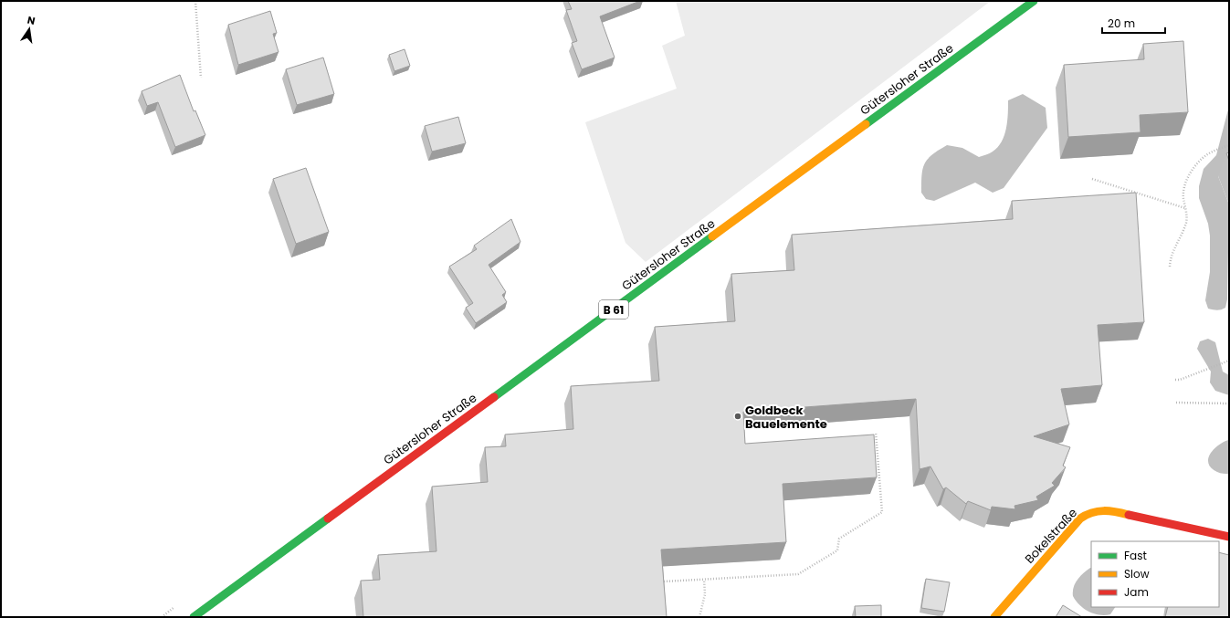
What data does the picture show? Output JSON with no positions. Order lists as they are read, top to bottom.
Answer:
{
  "streets": {
    "main road": ["Gütersloher Straße", "B 61", "Bokelstraße"]
  },
  "places": ["Goldbeck Bauelemente"],
  "legend": ["Fast", "Slow", "Jam"],
  "scale_bar": "20 m",
  "north": "top"
}
